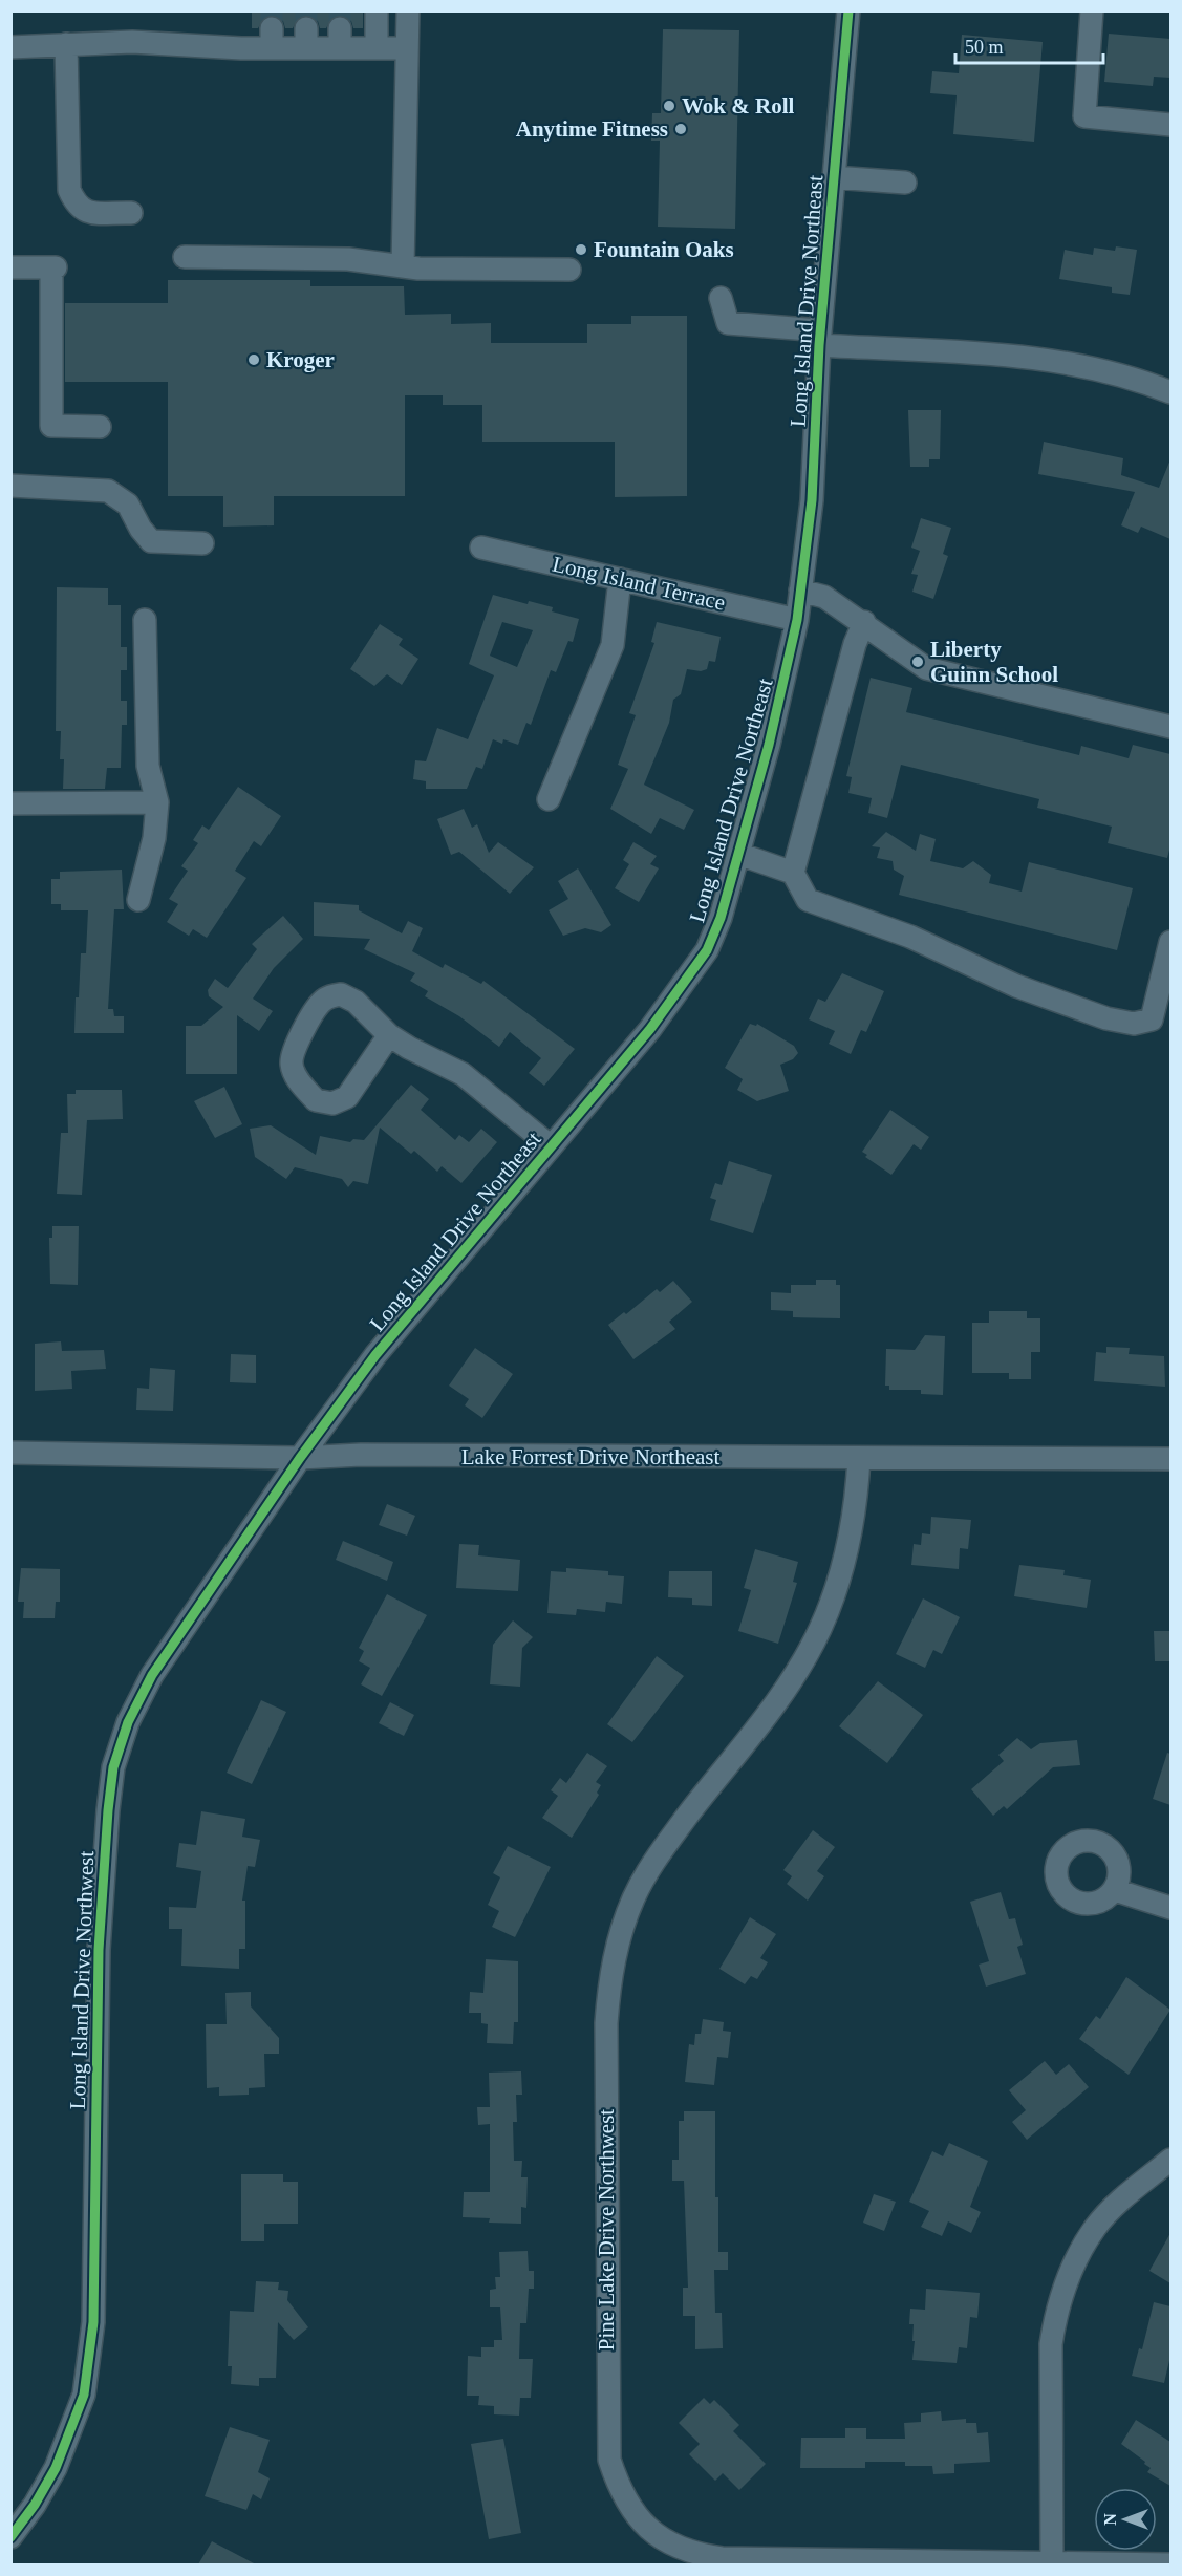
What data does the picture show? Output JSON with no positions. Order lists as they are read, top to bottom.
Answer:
{
  "streets": {
    "street": [
      "Long Island Drive Northeast",
      "Long Island Terrace",
      "Lake Forrest Drive Northeast",
      "Long Island Drive Northwest",
      "Pine Lake Drive Northwest"
    ]
  },
  "crossings": [
    ["Long Island Drive Northeast", "Long Island Terrace"],
    ["Long Island Drive Northeast", "Lake Forrest Drive Northeast"],
    ["Long Island Drive Northeast", "Long Island Drive Northwest"],
    ["Lake Forrest Drive Northeast", "Long Island Drive Northwest"],
    ["Lake Forrest Drive Northeast", "Pine Lake Drive Northwest"]
  ],
  "places": [
    "Wok & Roll",
    "Anytime Fitness",
    "Fountain Oaks",
    "Kroger",
    "Liberty Guinn School"
  ],
  "scale_bar": "50 m",
  "north": "left"
}
